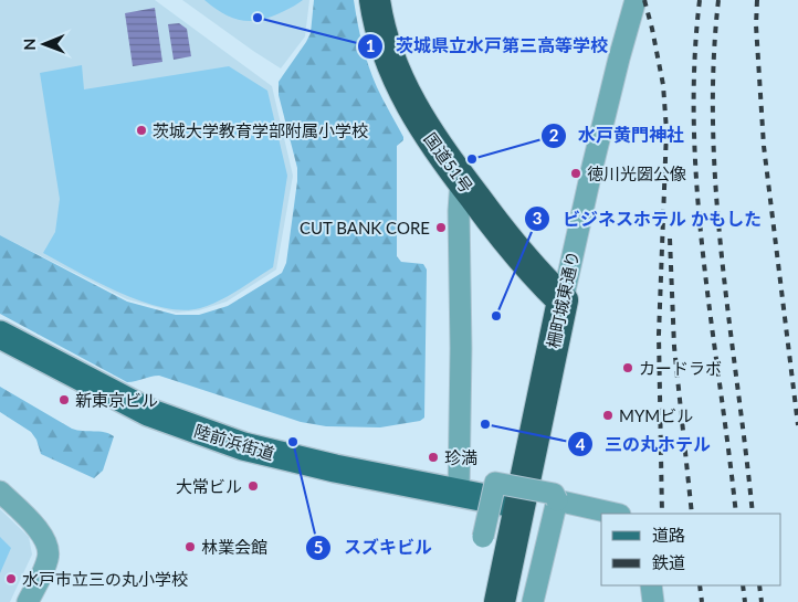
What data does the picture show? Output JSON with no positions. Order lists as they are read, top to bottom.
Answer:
{
  "streets": {
    "highway": ["国道51号", "柵町城東通り"],
    "main road": ["陸前浜街道"]
  },
  "crossings": [
    ["国道51号", "柵町城東通り"],
    ["柵町城東通り", "陸前浜街道"]
  ],
  "places": [
    "茨城県立水戸第三高等学校",
    "茨城大学教育学部附属小学校",
    "水戸黄門神社",
    "徳川光圀公像",
    "CUT BANK CORE",
    "ビジネスホテル かもした",
    "カードラボ",
    "新東京ビル",
    "MYMビル",
    "三の丸ホテル",
    "スズキビル",
    "珍満",
    "大常ビル",
    "林業会館",
    "水戸市立三の丸小学校"
  ],
  "legend": ["道路", "鉄道"],
  "north": "left"
}
